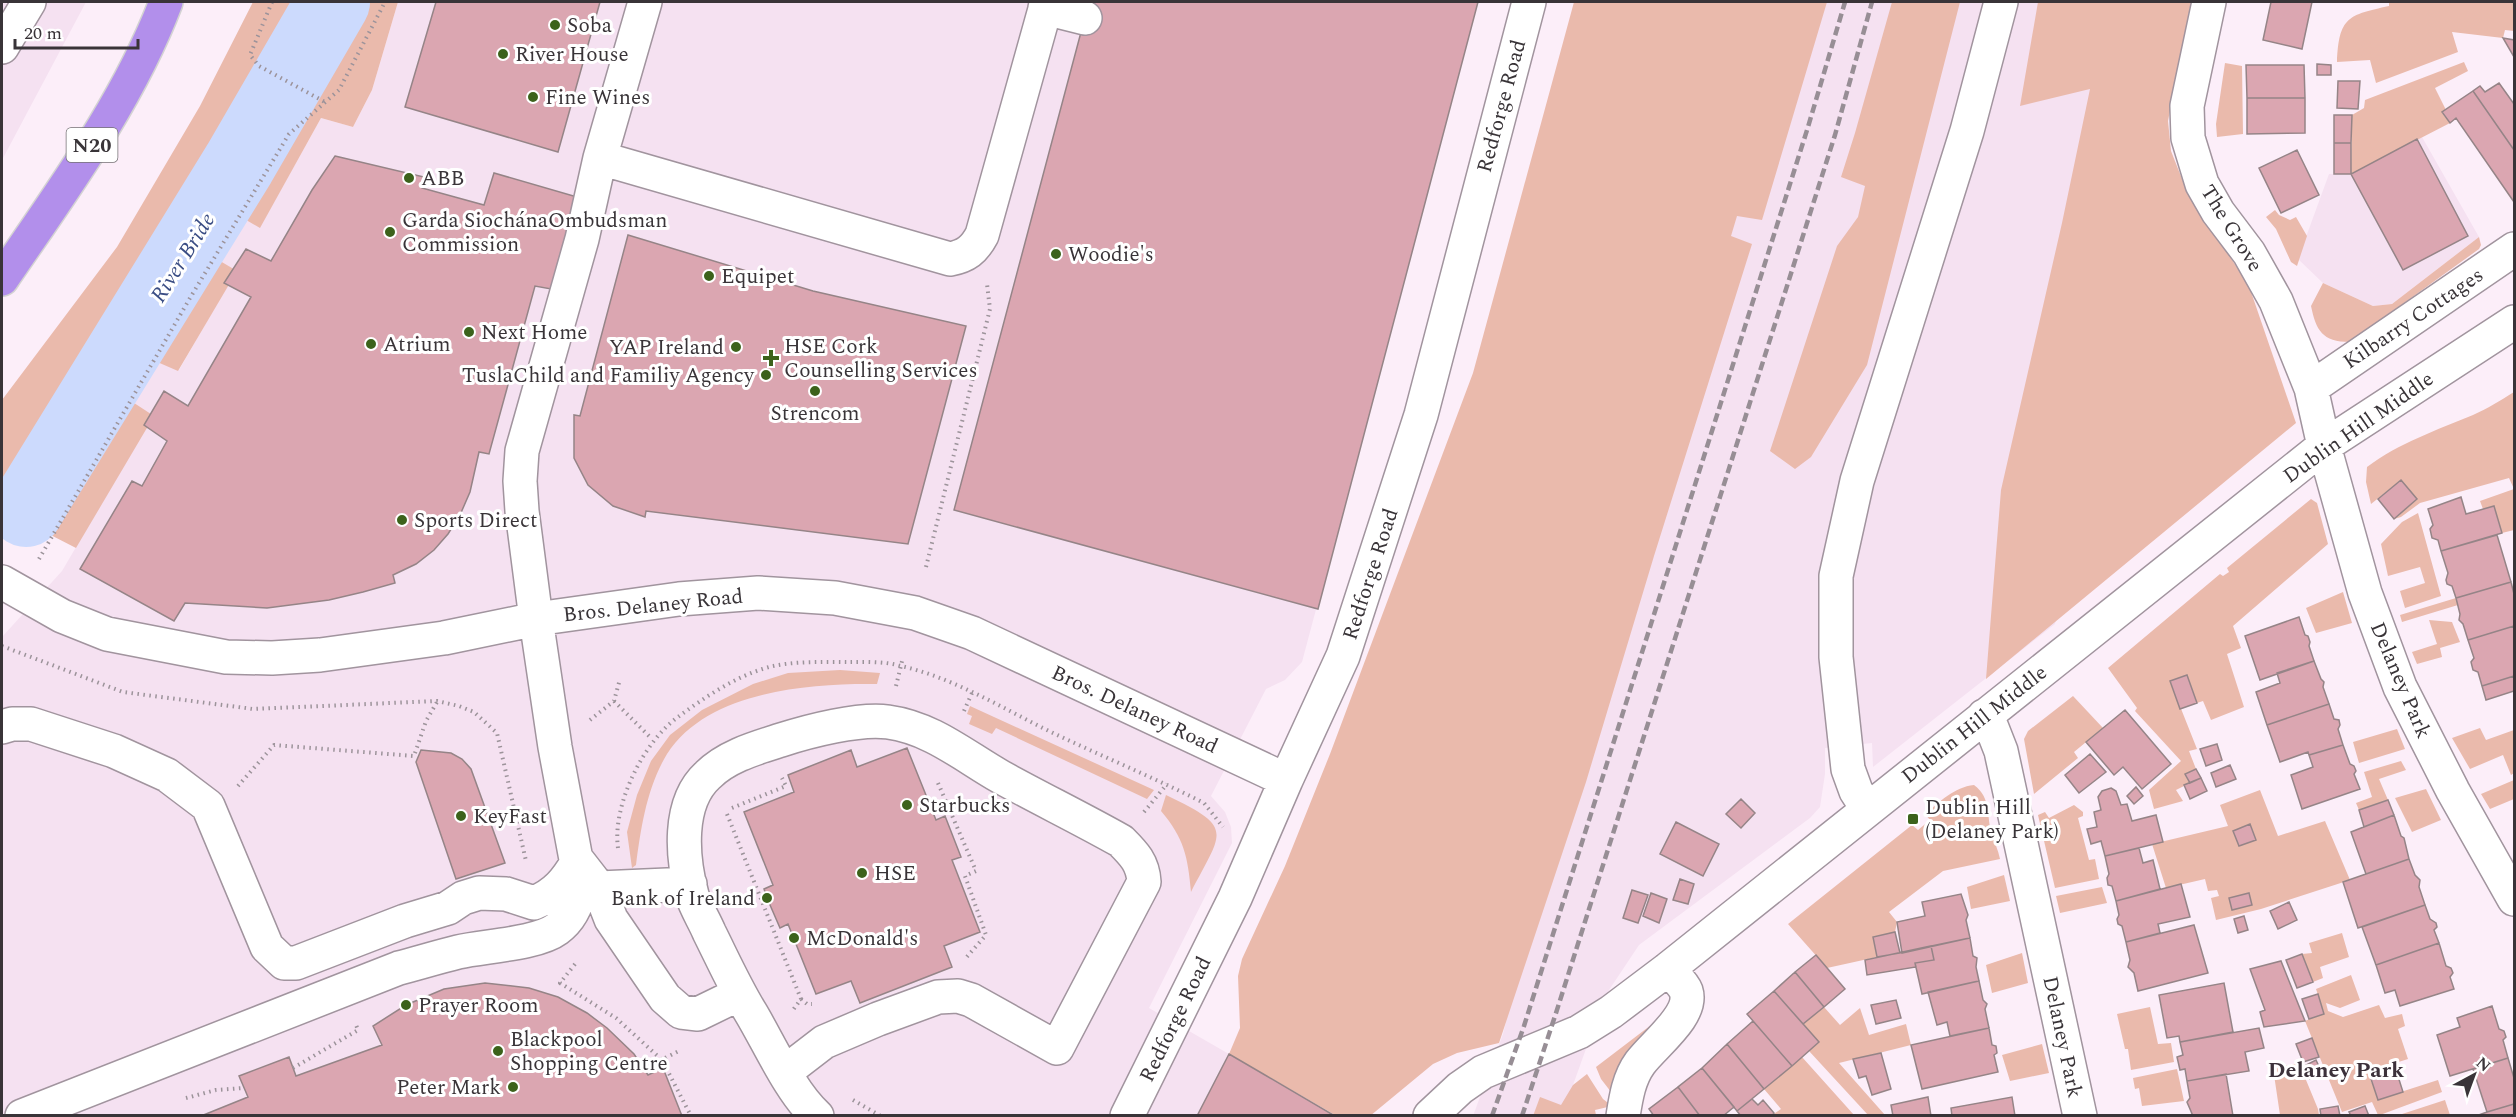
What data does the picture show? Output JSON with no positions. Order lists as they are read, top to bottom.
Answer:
{
  "streets": {
    "highway": ["N20"],
    "street": [
      "Redforge Road",
      "The Grove",
      "Kilbarry Cottages",
      "Dublin Hill Middle",
      "Bros. Delaney Road",
      "Delaney Park"
    ]
  },
  "crossings": [
    ["Redforge Road", "Bros. Delaney Road"],
    ["The Grove", "Kilbarry Cottages"],
    ["The Grove", "Dublin Hill Middle"],
    ["The Grove", "Delaney Park"],
    ["Dublin Hill Middle", "Delaney Park"]
  ],
  "districts": ["Delaney Park"],
  "water": ["River Bride"],
  "places": {
    "other": [
      "Soba",
      "River House",
      "Fine Wines",
      "ABB",
      "Garda SiochánaOmbudsman Commission",
      "Woodie's",
      "Equipet",
      "Next Home",
      "Atrium",
      "YAP Ireland",
      "TuslaChild and Familiy Agency",
      "Strencom",
      "Sports Direct",
      "Starbucks",
      "KeyFast",
      "HSE",
      "Bank of Ireland",
      "McDonald's",
      "Prayer Room",
      "Blackpool Shopping Centre",
      "Peter Mark"
    ],
    "health": ["HSE Cork Counselling Services"],
    "transit": ["Dublin Hill (Delaney Park)"]
  },
  "scale_bar": "20 m",
  "north": "top right"
}
